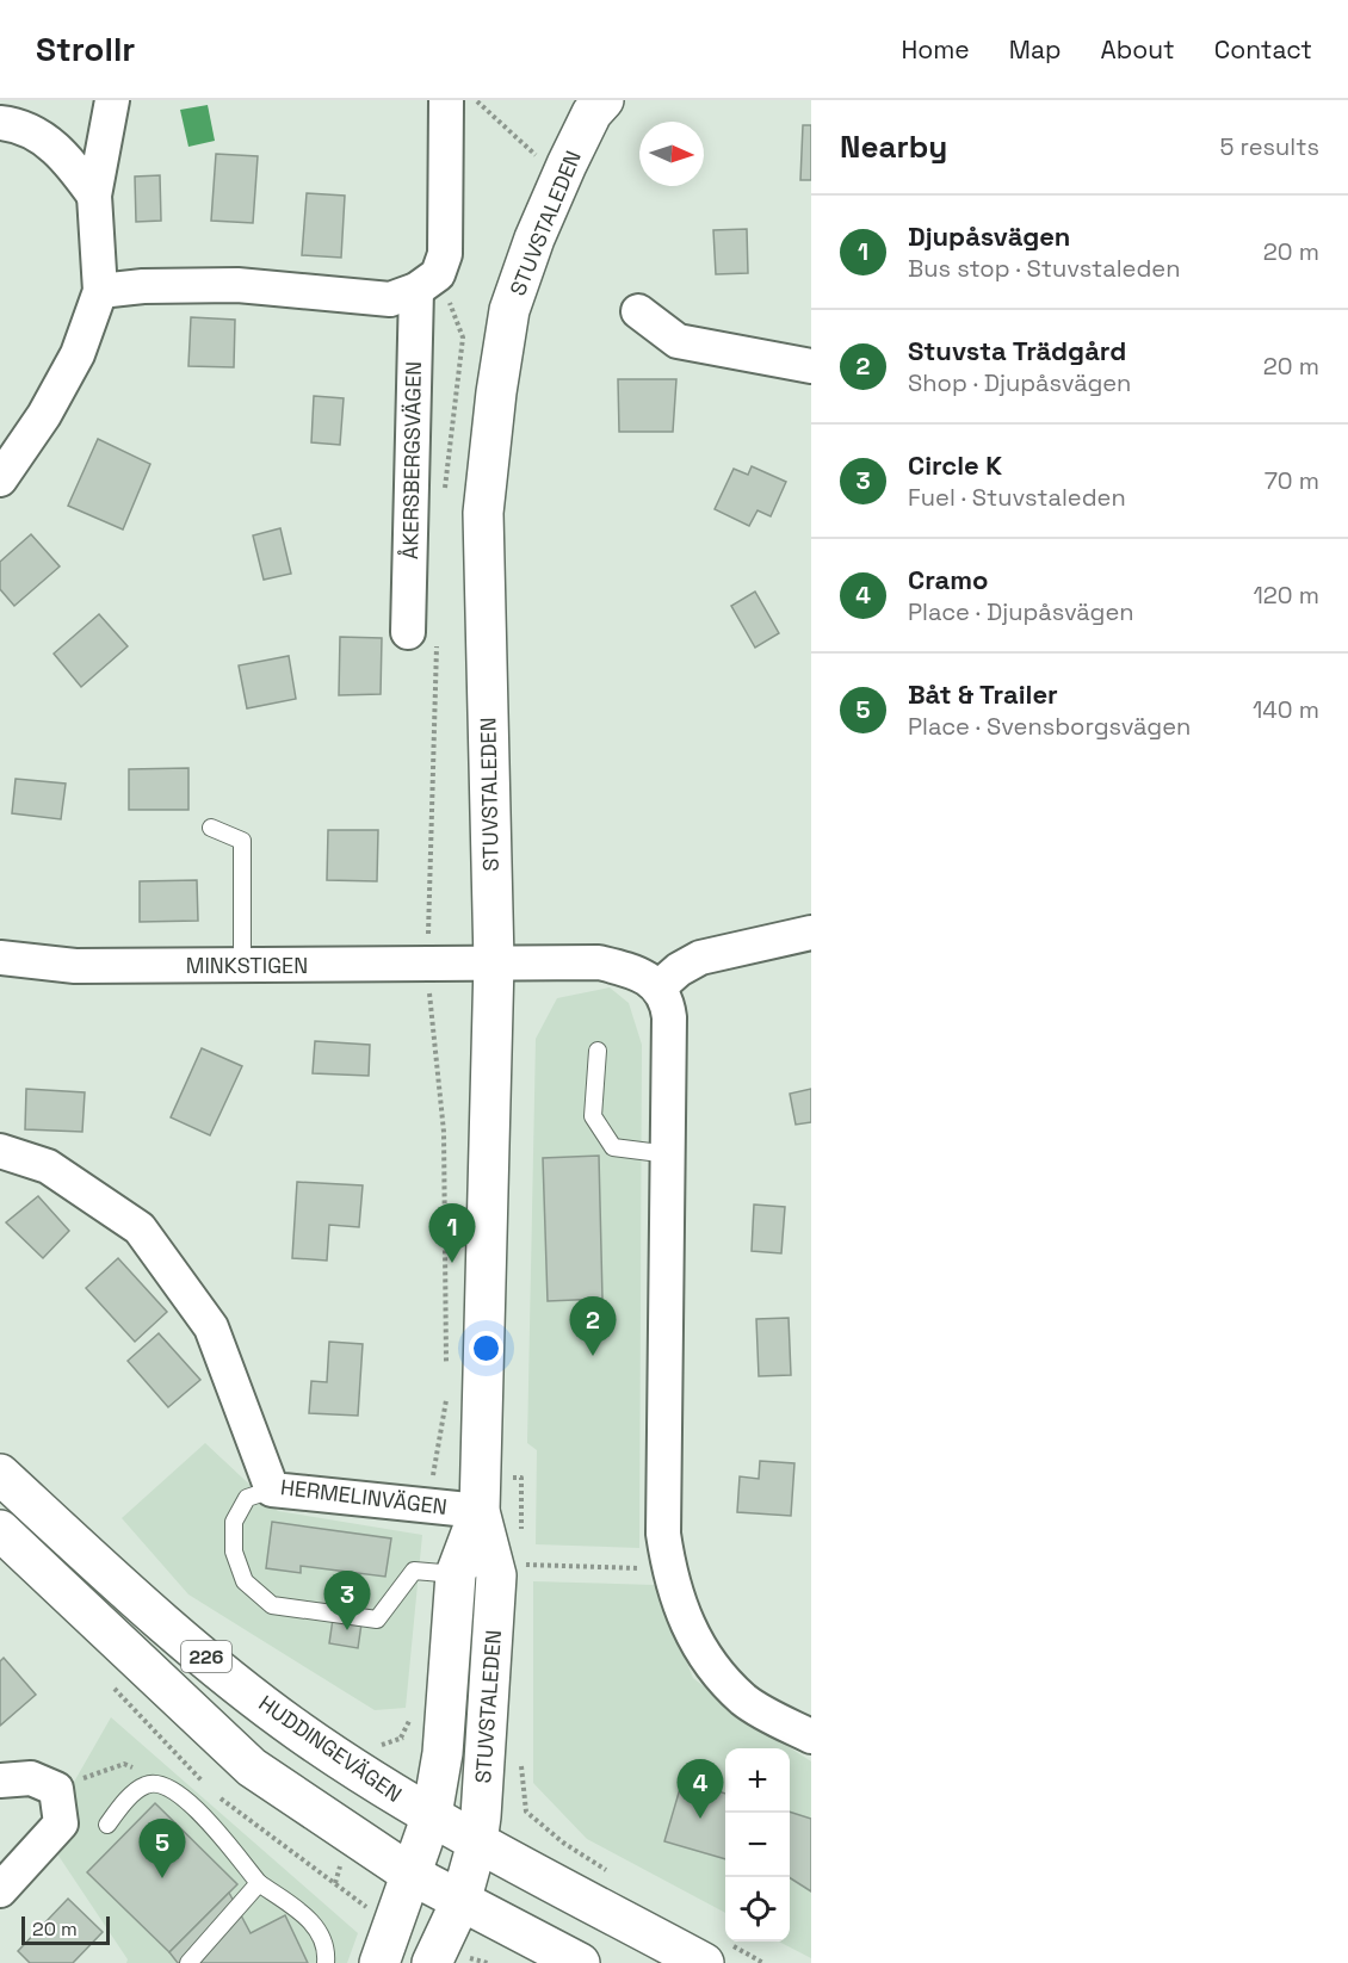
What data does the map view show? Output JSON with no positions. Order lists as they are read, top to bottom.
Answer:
{
  "streets": {
    "street": [
      "STUVSTALEDEN",
      "ÅKERSBERGSVÄGEN",
      "MINKSTIGEN",
      "HERMELINVÄGEN",
      "226",
      "HUDDINGEVÄGEN"
    ]
  },
  "crossings": [
    ["STUVSTALEDEN", "MINKSTIGEN"],
    ["STUVSTALEDEN", "HERMELINVÄGEN"],
    ["STUVSTALEDEN", "226"],
    ["STUVSTALEDEN", "HUDDINGEVÄGEN"]
  ],
  "scale_bar": "20 m",
  "north": "right",
  "page": {
    "header": "Strollr",
    "nav": [
      "Home",
      "Map",
      "About",
      "Contact"
    ],
    "heading": ["Nearby", "5 results"],
    "list": [
      {
        "mark": "1",
        "name": "Djupåsvägen",
        "note": "Bus stop · Stuvstaleden",
        "value": "20 m"
      },
      {
        "mark": "2",
        "name": "Stuvsta Trädgård",
        "note": "Shop · Djupåsvägen",
        "value": "20 m"
      },
      {
        "mark": "3",
        "name": "Circle K",
        "note": "Fuel · Stuvstaleden",
        "value": "70 m"
      },
      {
        "mark": "4",
        "name": "Cramo",
        "note": "Place · Djupåsvägen",
        "value": "120 m"
      },
      {
        "mark": "5",
        "name": "Båt & Trailer",
        "note": "Place · Svensborgsvägen",
        "value": "140 m"
      }
    ],
    "pins": [
      "1",
      "2",
      "3",
      "4",
      "5"
    ],
    "map_buttons": ["+", "−"],
    "scale": "20 m"
  }
}
